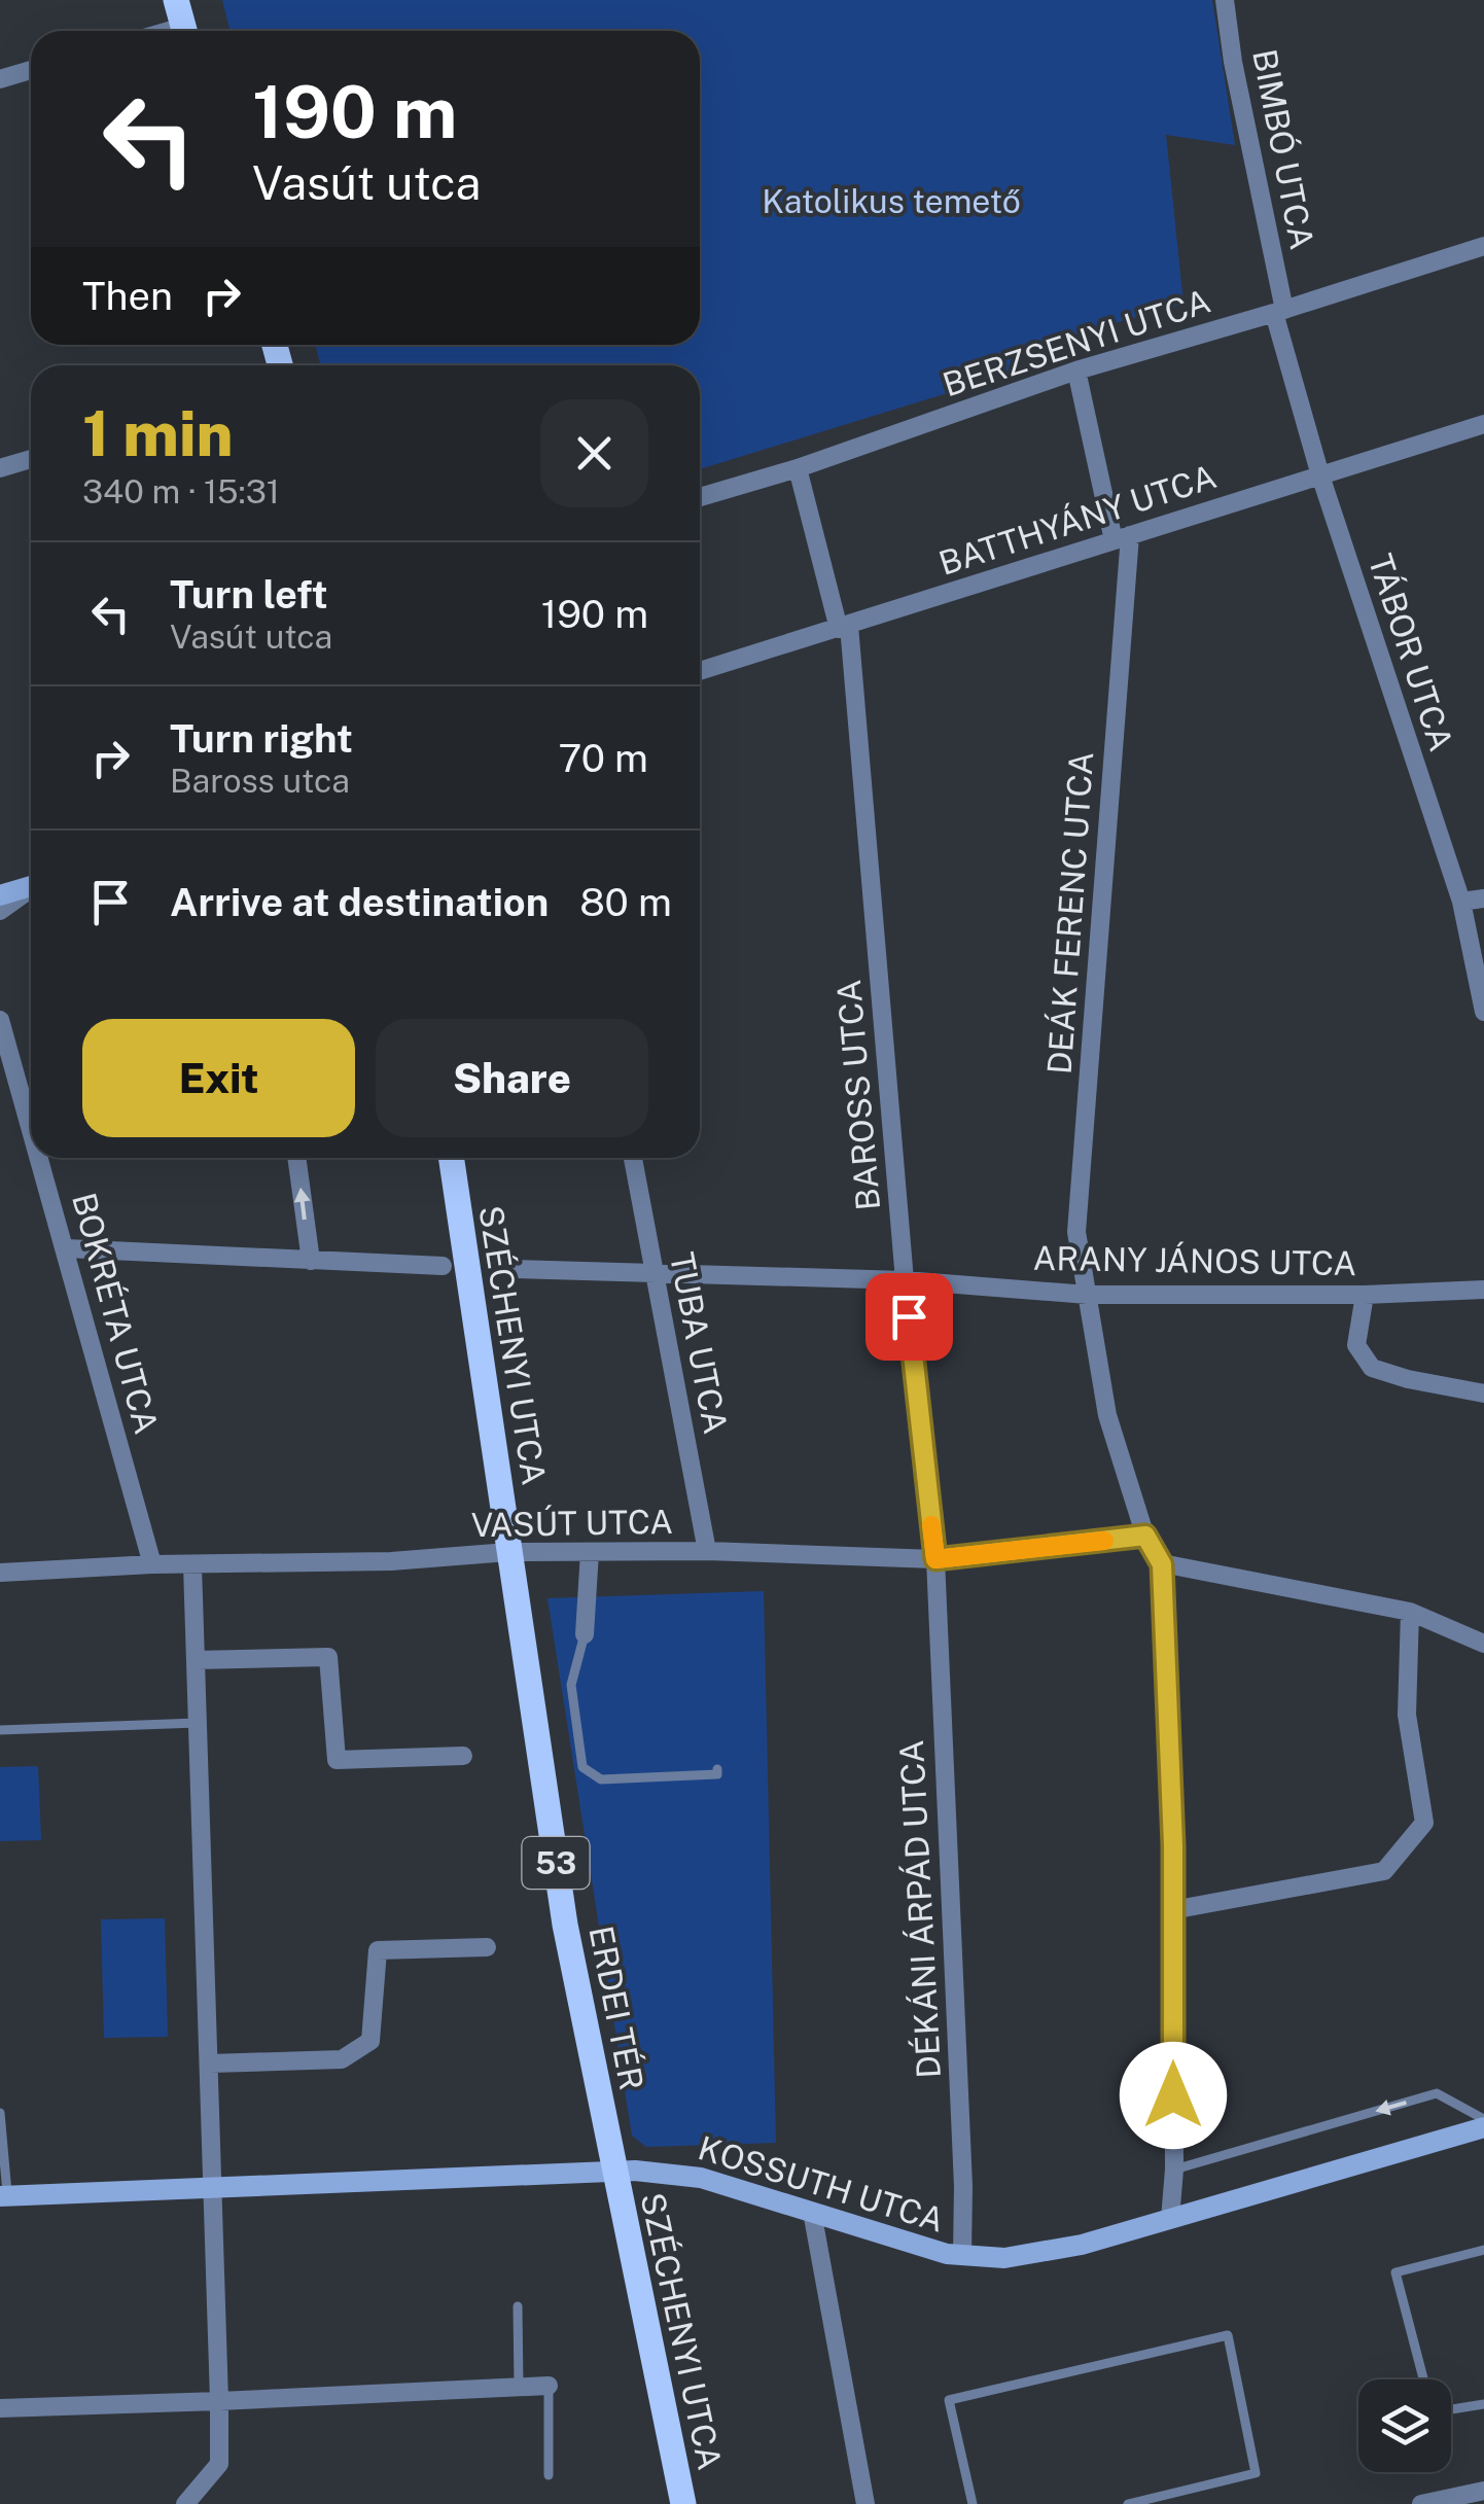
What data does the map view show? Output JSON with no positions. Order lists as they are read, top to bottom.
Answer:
{
  "streets": {
    "main road": [
      "SZÉCHENYI UTCA",
      "53",
      "ERDEI TÉR",
      "KOSSUTH UTCA"
    ],
    "street": [
      "BIMBÓ UTCA",
      "BERZSENYI UTCA",
      "BATTHYÁNY UTCA",
      "TÁBOR UTCA",
      "DEÁK FERENC UTCA",
      "BAROSS UTCA",
      "ARANY JÁNOS UTCA",
      "BOKRÉTA UTCA",
      "TUBA UTCA",
      "VASÚT UTCA",
      "DÉKÁNI ÁRPÁD UTCA"
    ]
  },
  "crossings": [
    ["BIMBÓ UTCA", "BERZSENYI UTCA"],
    ["BIMBÓ UTCA", "TÁBOR UTCA"],
    ["BERZSENYI UTCA", "TÁBOR UTCA"],
    ["BERZSENYI UTCA", "DEÁK FERENC UTCA"],
    ["BERZSENYI UTCA", "BAROSS UTCA"],
    ["BATTHYÁNY UTCA", "TÁBOR UTCA"],
    ["BATTHYÁNY UTCA", "DEÁK FERENC UTCA"],
    ["BATTHYÁNY UTCA", "BAROSS UTCA"],
    ["DEÁK FERENC UTCA", "ARANY JÁNOS UTCA"],
    ["DEÁK FERENC UTCA", "VASÚT UTCA"],
    ["BAROSS UTCA", "ARANY JÁNOS UTCA"],
    ["BAROSS UTCA", "VASÚT UTCA"],
    ["BAROSS UTCA", "DÉKÁNI ÁRPÁD UTCA"],
    ["ARANY JÁNOS UTCA", "TUBA UTCA"],
    ["BOKRÉTA UTCA", "VASÚT UTCA"],
    ["TUBA UTCA", "VASÚT UTCA"],
    ["SZÉCHENYI UTCA", "VASÚT UTCA"],
    ["SZÉCHENYI UTCA", "ERDEI TÉR"],
    ["SZÉCHENYI UTCA", "KOSSUTH UTCA"],
    ["VASÚT UTCA", "DÉKÁNI ÁRPÁD UTCA"],
    ["VASÚT UTCA", "ERDEI TÉR"],
    ["DÉKÁNI ÁRPÁD UTCA", "KOSSUTH UTCA"],
    ["ERDEI TÉR", "KOSSUTH UTCA"]
  ],
  "parks": ["Katolikus temető"],
  "page": {
    "turn": ["190 m", "Vasút utca"],
    "then": "Then",
    "heading": ["1 min", "340 m · 15:31"],
    "list": [
      {
        "name": "Turn left",
        "note": "Vasút utca",
        "value": "190 m"
      },
      {
        "name": "Turn right",
        "note": "Baross utca",
        "value": "70 m"
      },
      {
        "name": "Arrive at destination",
        "value": "80 m"
      }
    ],
    "buttons": ["Exit", "Share"]
  }
}
